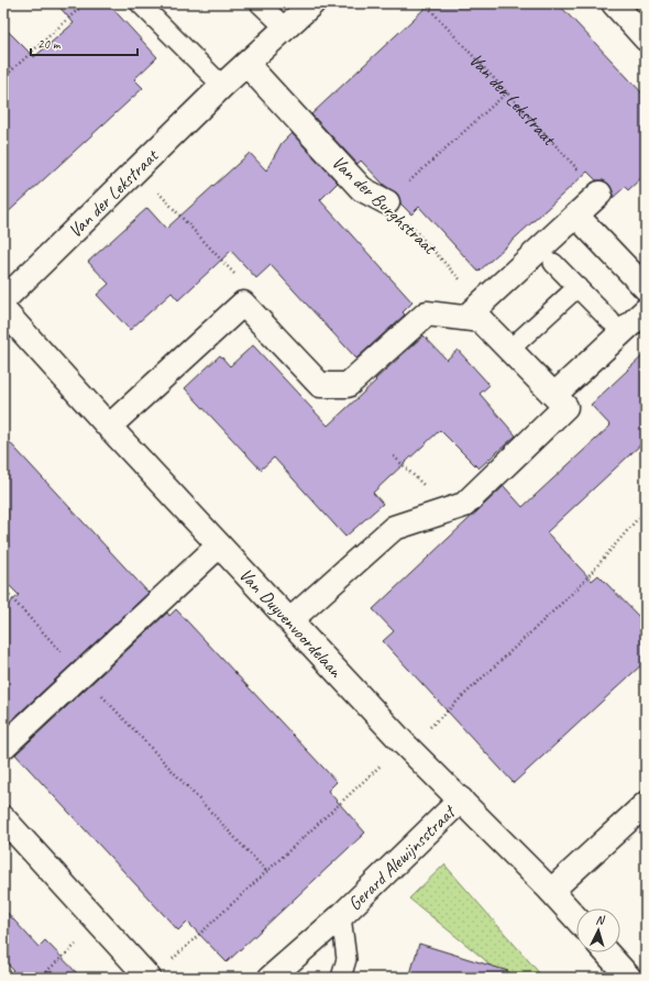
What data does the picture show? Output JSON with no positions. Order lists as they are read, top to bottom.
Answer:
{
  "streets": {
    "street": [
      "Van der Lekstraat",
      "Van der Burghstraat",
      "Van Duyvenvoordelaan",
      "Gerard Alewijnsstraat"
    ]
  },
  "crossings": [
    ["Van der Lekstraat", "Van der Burghstraat"],
    ["Van Duyvenvoordelaan", "Gerard Alewijnsstraat"]
  ],
  "scale_bar": "20 m",
  "north": "top"
}
